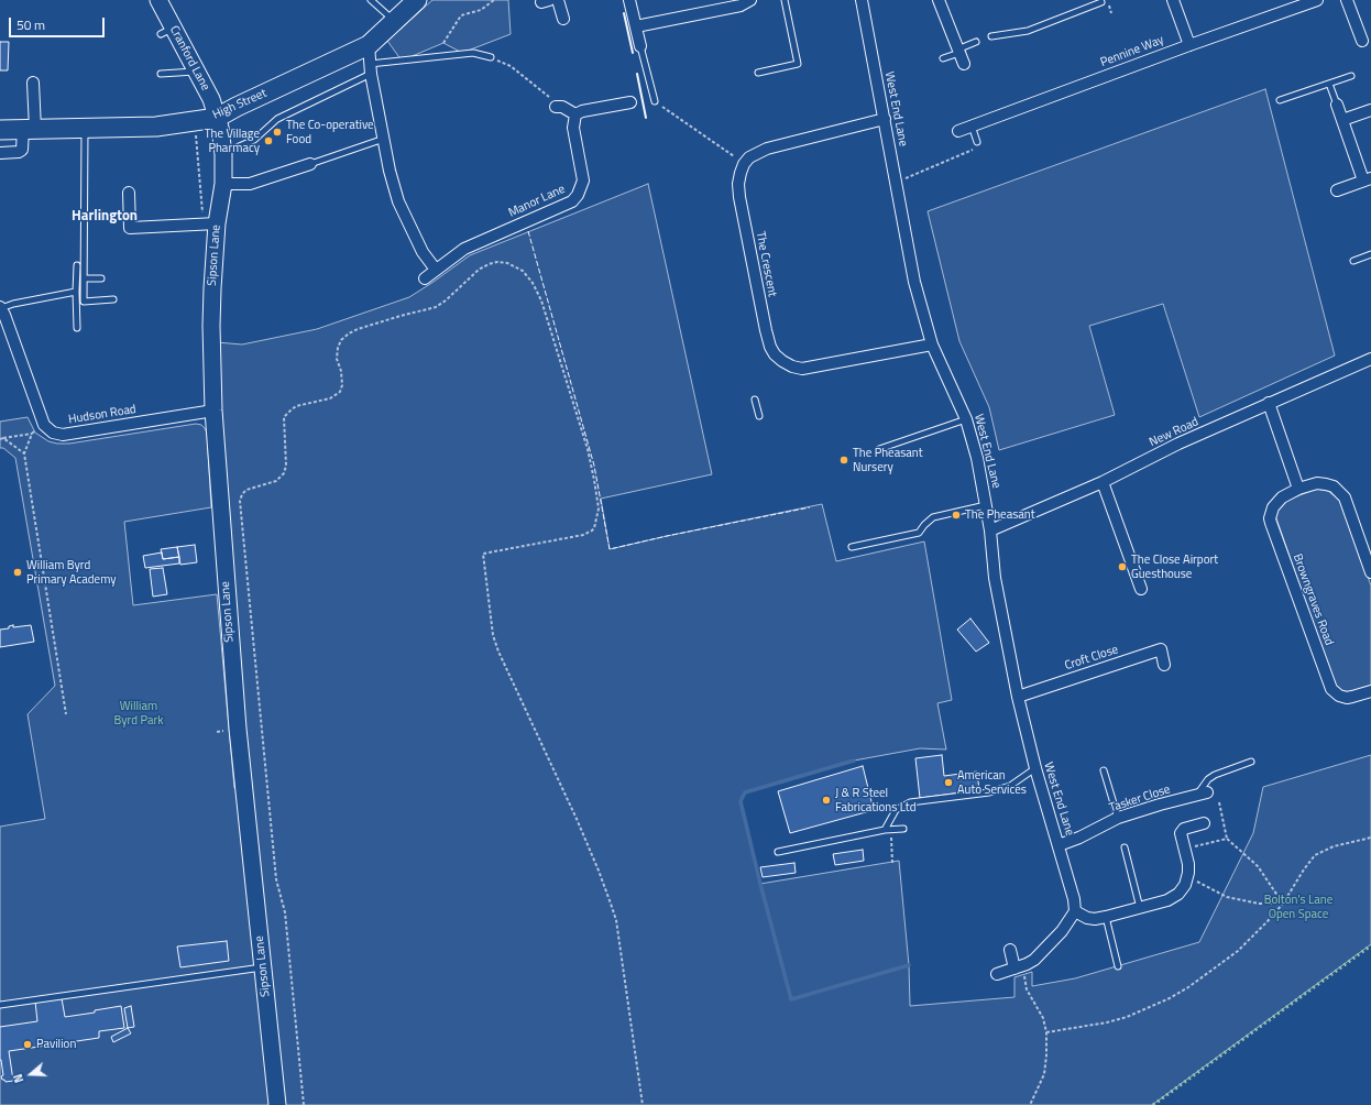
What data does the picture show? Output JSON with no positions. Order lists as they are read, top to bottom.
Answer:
{
  "streets": {
    "main road": ["High Street"],
    "street": [
      "Pennine Way",
      "Cranford Lane",
      "West End Lane",
      "Manor Lane",
      "Sipson Lane",
      "The Crescent",
      "Hudson Road",
      "New Road",
      "Browngraves Road",
      "Croft Close",
      "Tasker Close"
    ]
  },
  "crossings": [
    ["Cranford Lane", "High Street"],
    ["Cranford Lane", "Sipson Lane"],
    ["High Street", "Sipson Lane"],
    ["West End Lane", "The Crescent"],
    ["West End Lane", "New Road"],
    ["West End Lane", "Croft Close"],
    ["West End Lane", "Tasker Close"],
    ["Sipson Lane", "Hudson Road"]
  ],
  "districts": ["Harlington"],
  "parks": ["William Byrd Park", "Bolton's Lane Open Space"],
  "places": [
    "The Co-operative Food",
    "The Village Pharmacy",
    "The Pheasant Nursery",
    "The Pheasant",
    "The Close Airport Guesthouse",
    "William Byrd Primary Academy",
    "American Auto Services",
    "J & R Steel Fabrications Ltd",
    "Pavilion"
  ],
  "scale_bar": "50 m",
  "north": "left"
}
